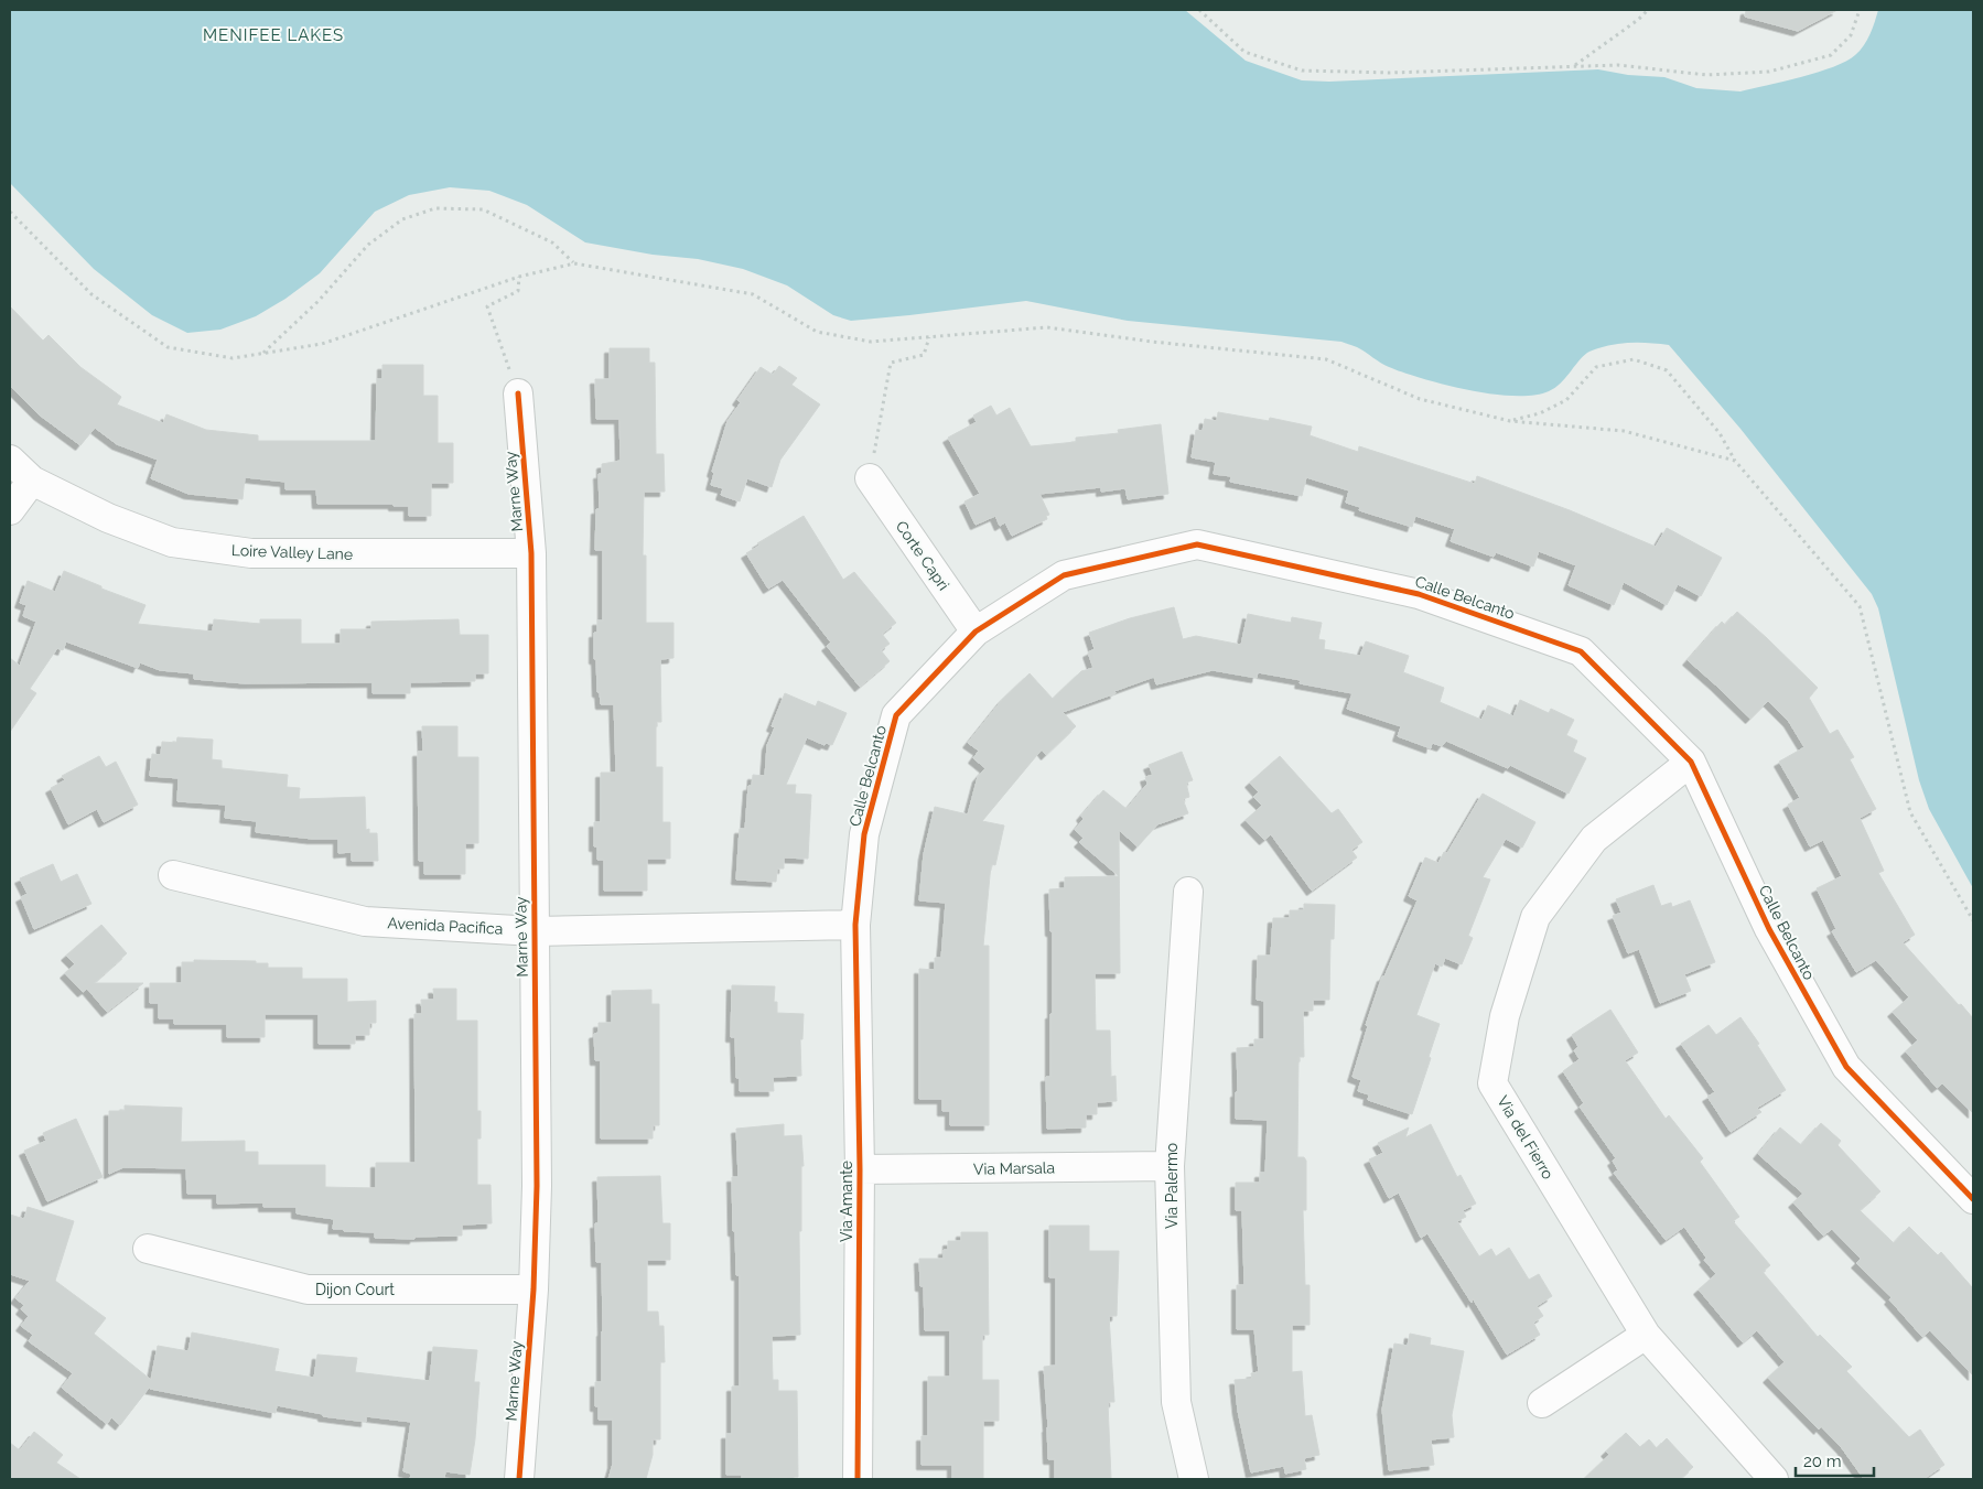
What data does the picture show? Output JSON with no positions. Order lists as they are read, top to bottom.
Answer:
{
  "streets": {
    "street": [
      "Marne Way",
      "Loire Valley Lane",
      "Corte Capri",
      "Calle Belcanto",
      "Avenida Pacifica",
      "Via del Fierro",
      "Via Marsala",
      "Via Palermo",
      "Via Amante",
      "Dijon Court"
    ]
  },
  "crossings": [
    ["Marne Way", "Loire Valley Lane"],
    ["Marne Way", "Avenida Pacifica"],
    ["Marne Way", "Dijon Court"],
    ["Corte Capri", "Calle Belcanto"],
    ["Calle Belcanto", "Avenida Pacifica"],
    ["Calle Belcanto", "Via del Fierro"],
    ["Calle Belcanto", "Via Amante"],
    ["Avenida Pacifica", "Via Amante"],
    ["Via Marsala", "Via Palermo"],
    ["Via Marsala", "Via Amante"]
  ],
  "districts": ["MENIFEE LAKES"],
  "scale_bar": "20 m"
}
